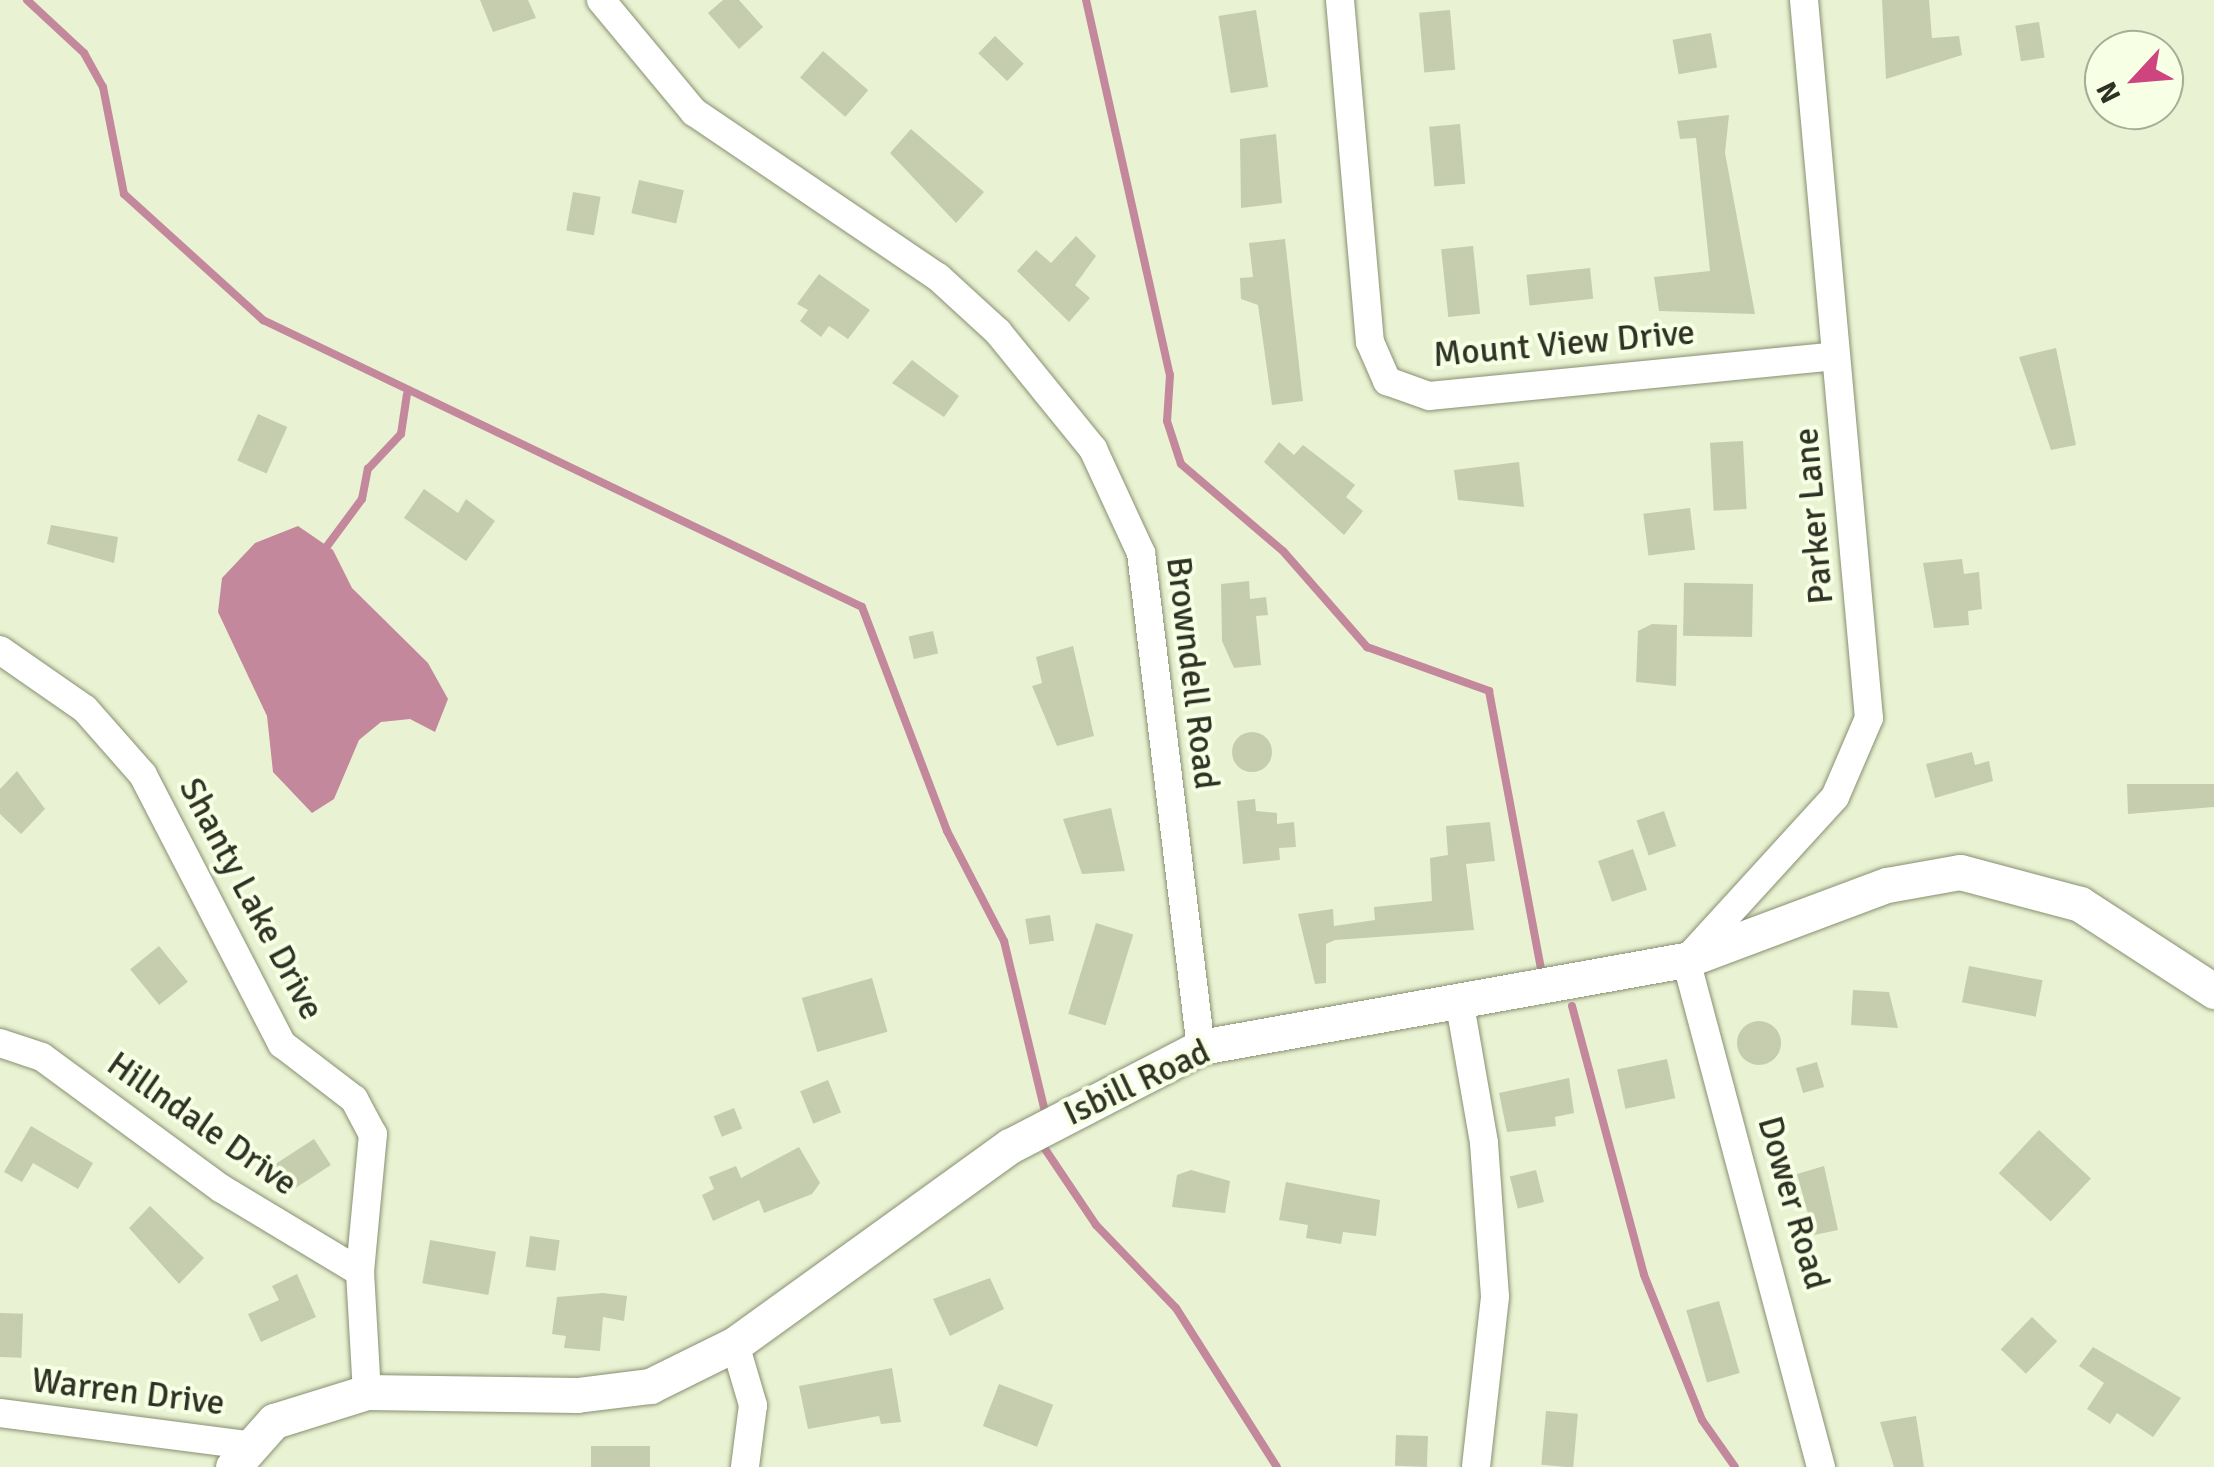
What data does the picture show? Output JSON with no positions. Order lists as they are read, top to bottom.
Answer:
{
  "streets": {
    "street": [
      "Mount View Drive",
      "Parker Lane",
      "Browndell Road",
      "Shanty Lake Drive",
      "Isbill Road",
      "Hillndale Drive",
      "Dower Road",
      "Warren Drive"
    ]
  },
  "crossings": [
    ["Mount View Drive", "Parker Lane"],
    ["Parker Lane", "Isbill Road"],
    ["Parker Lane", "Dower Road"],
    ["Browndell Road", "Isbill Road"],
    ["Shanty Lake Drive", "Isbill Road"],
    ["Shanty Lake Drive", "Hillndale Drive"],
    ["Isbill Road", "Dower Road"],
    ["Isbill Road", "Warren Drive"]
  ],
  "north": "bottom left"
}
